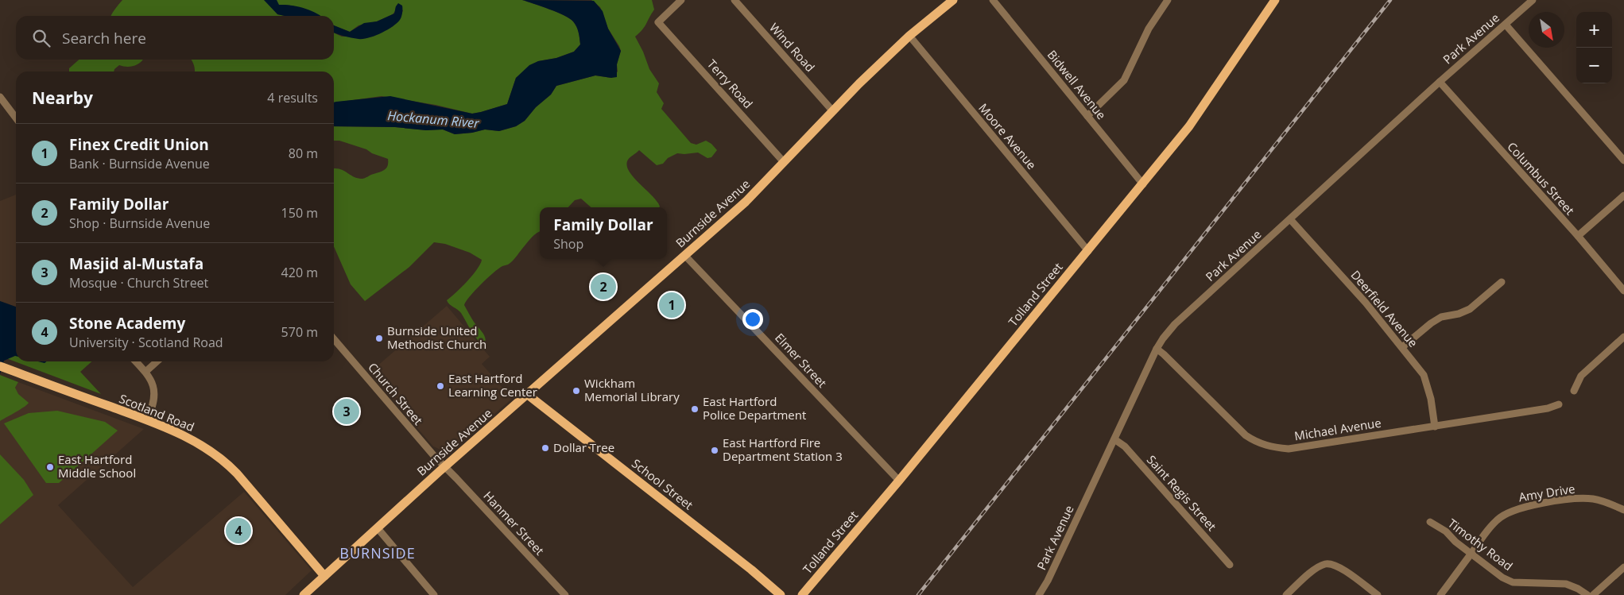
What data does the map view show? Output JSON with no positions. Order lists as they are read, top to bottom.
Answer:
{
  "streets": {
    "main road": [
      "Burnside Avenue",
      "Tolland Street",
      "Scotland Road",
      "School Street"
    ],
    "street": [
      "Park Avenue",
      "Wind Road",
      "Terry Road",
      "Bidwell Avenue",
      "Moore Avenue",
      "Columbus Street",
      "Deerfield Avenue",
      "Elmer Street",
      "Church Street",
      "Michael Avenue",
      "Saint Regis Street",
      "Amy Drive",
      "Hanmer Street",
      "Timothy Road"
    ]
  },
  "crossings": [
    ["Park Avenue", "Columbus Street"],
    ["Park Avenue", "Deerfield Avenue"],
    ["Park Avenue", "Michael Avenue"],
    ["Park Avenue", "Saint Regis Street"],
    ["Wind Road", "Burnside Avenue"],
    ["Terry Road", "Burnside Avenue"],
    ["Bidwell Avenue", "Tolland Street"],
    ["Moore Avenue", "Burnside Avenue"],
    ["Moore Avenue", "Tolland Street"],
    ["Burnside Avenue", "Elmer Street"],
    ["Burnside Avenue", "Church Street"],
    ["Burnside Avenue", "Scotland Road"],
    ["Burnside Avenue", "School Street"],
    ["Burnside Avenue", "Hanmer Street"],
    ["Tolland Street", "Elmer Street"],
    ["Deerfield Avenue", "Michael Avenue"],
    ["Church Street", "Hanmer Street"],
    ["Amy Drive", "Timothy Road"]
  ],
  "districts": ["BURNSIDE"],
  "water": ["Hockanum River"],
  "places": [
    "Burnside United Methodist Church",
    "East Hartford Learning Center",
    "Wickham Memorial Library",
    "East Hartford Police Department",
    "Dollar Tree",
    "East Hartford Fire Department Station 3",
    "East Hartford Middle School"
  ],
  "north": "bottom right",
  "page": {
    "map_buttons": ["+", "−"],
    "search": "Search here",
    "heading": ["Nearby", "4 results"],
    "list": [
      {
        "mark": "1",
        "name": "Finex Credit Union",
        "note": "Bank · Burnside Avenue",
        "value": "80 m"
      },
      {
        "mark": "2",
        "name": "Family Dollar",
        "note": "Shop · Burnside Avenue",
        "value": "150 m"
      },
      {
        "mark": "3",
        "name": "Masjid al-Mustafa",
        "note": "Mosque · Church Street",
        "value": "420 m"
      },
      {
        "mark": "4",
        "name": "Stone Academy",
        "note": "University · Scotland Road",
        "value": "570 m"
      }
    ],
    "popup": ["Family Dollar", "Shop"],
    "pins": [
      "2",
      "1",
      "3",
      "4"
    ]
  }
}
